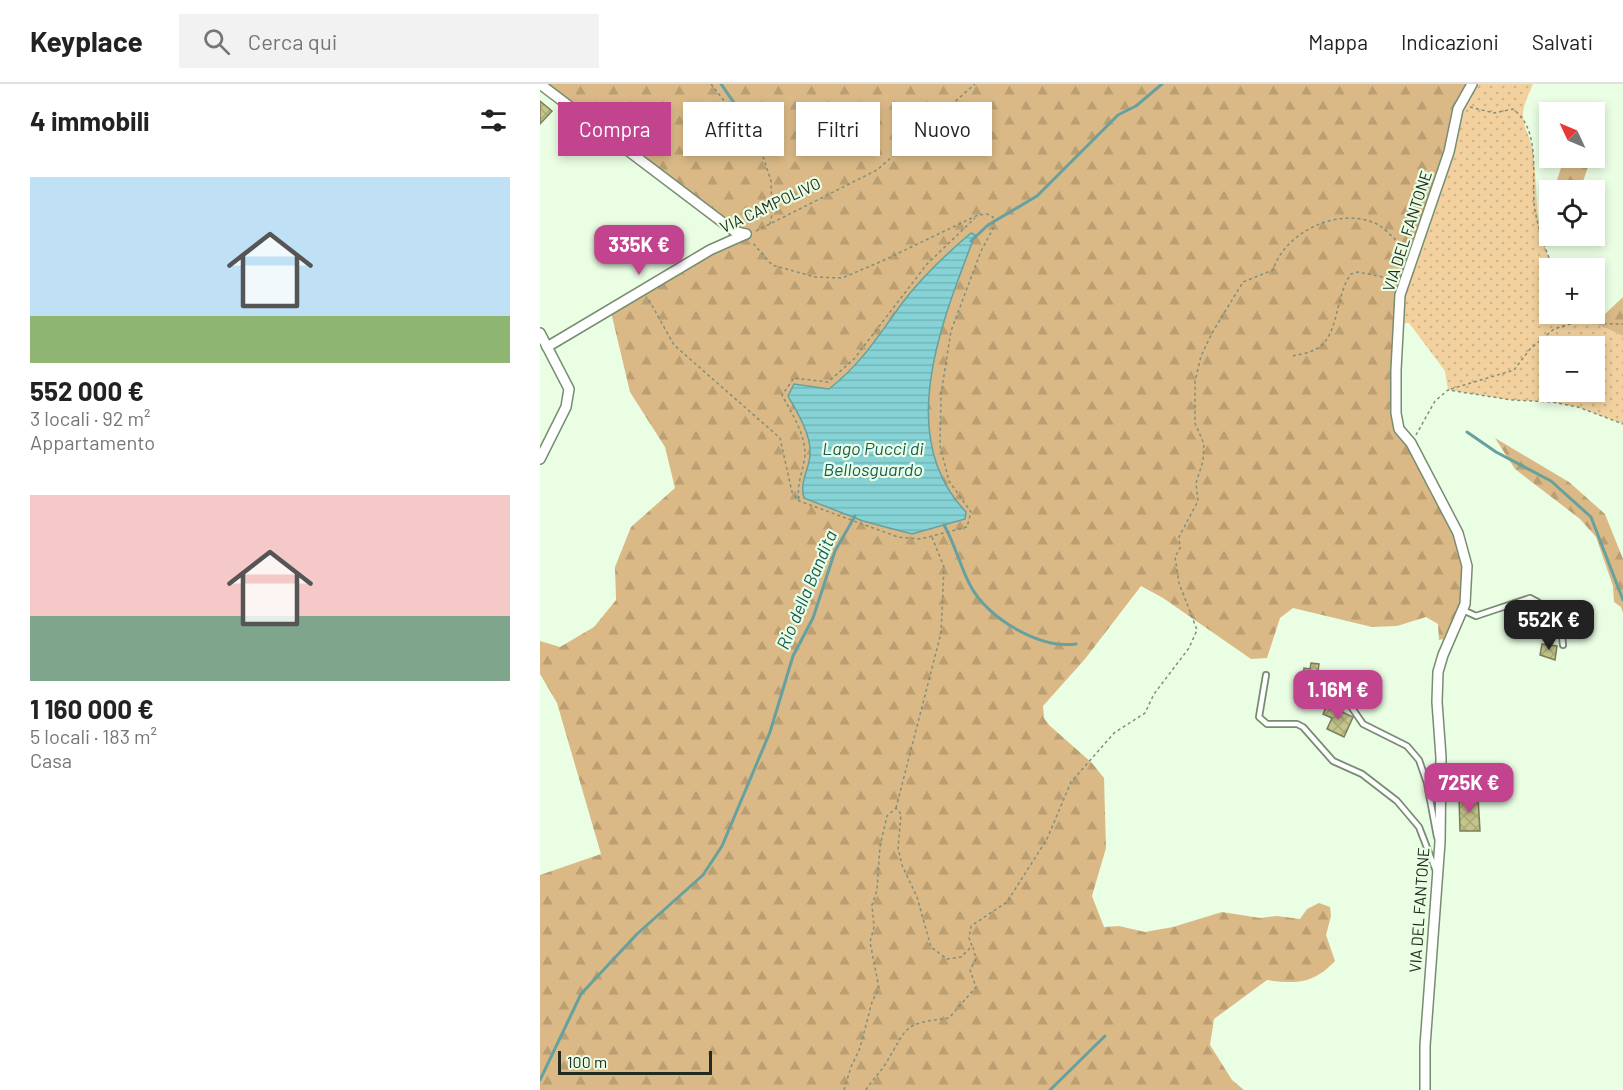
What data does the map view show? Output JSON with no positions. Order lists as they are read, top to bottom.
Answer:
{
  "streets": {
    "street": ["VIA CAMPOLIVO", "VIA DEL FANTONE"]
  },
  "water": ["Lago Pucci di Bellosguardo", "Rio della Bandita"],
  "scale_bar": "100 m",
  "north": "top left",
  "page": {
    "header": "Keyplace",
    "search": "Cerca qui",
    "nav": ["Mappa", "Indicazioni", "Salvati"],
    "heading": "4 immobili",
    "map_buttons": ["+", "−"],
    "chip": [
      "Compra",
      "Affitta",
      "Filtri",
      "Nuovo"
    ],
    "list": [
      {
        "name": "552 000 €",
        "note": "3 locali · 92 m² · Appartamento"
      },
      {
        "name": "1 160 000 €",
        "note": "5 locali · 183 m² · Casa"
      }
    ],
    "price": [
      "335K €",
      "552K €",
      "1.16M €",
      "725K €"
    ],
    "scale": "100 m"
  }
}
